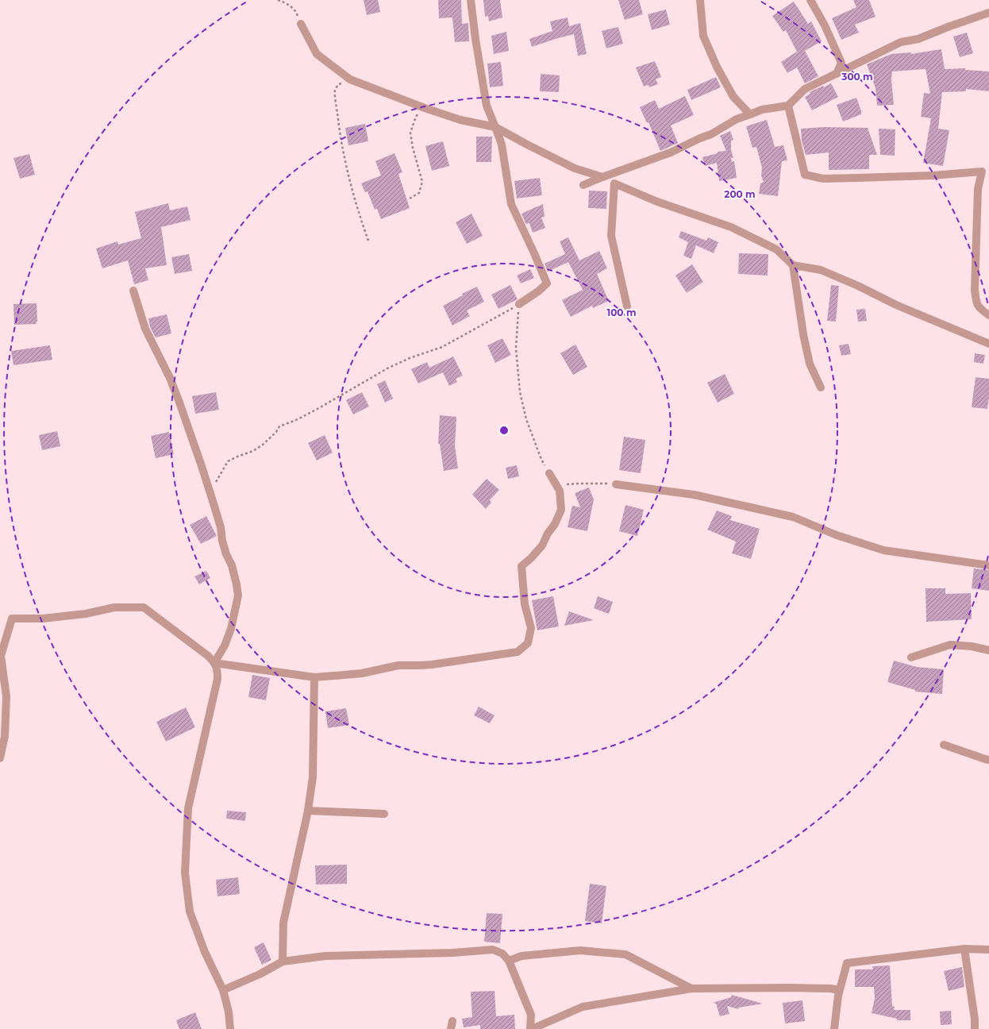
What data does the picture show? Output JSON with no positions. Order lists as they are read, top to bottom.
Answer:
{
  "rings": ["300 m", "200 m", "100 m"]
}
